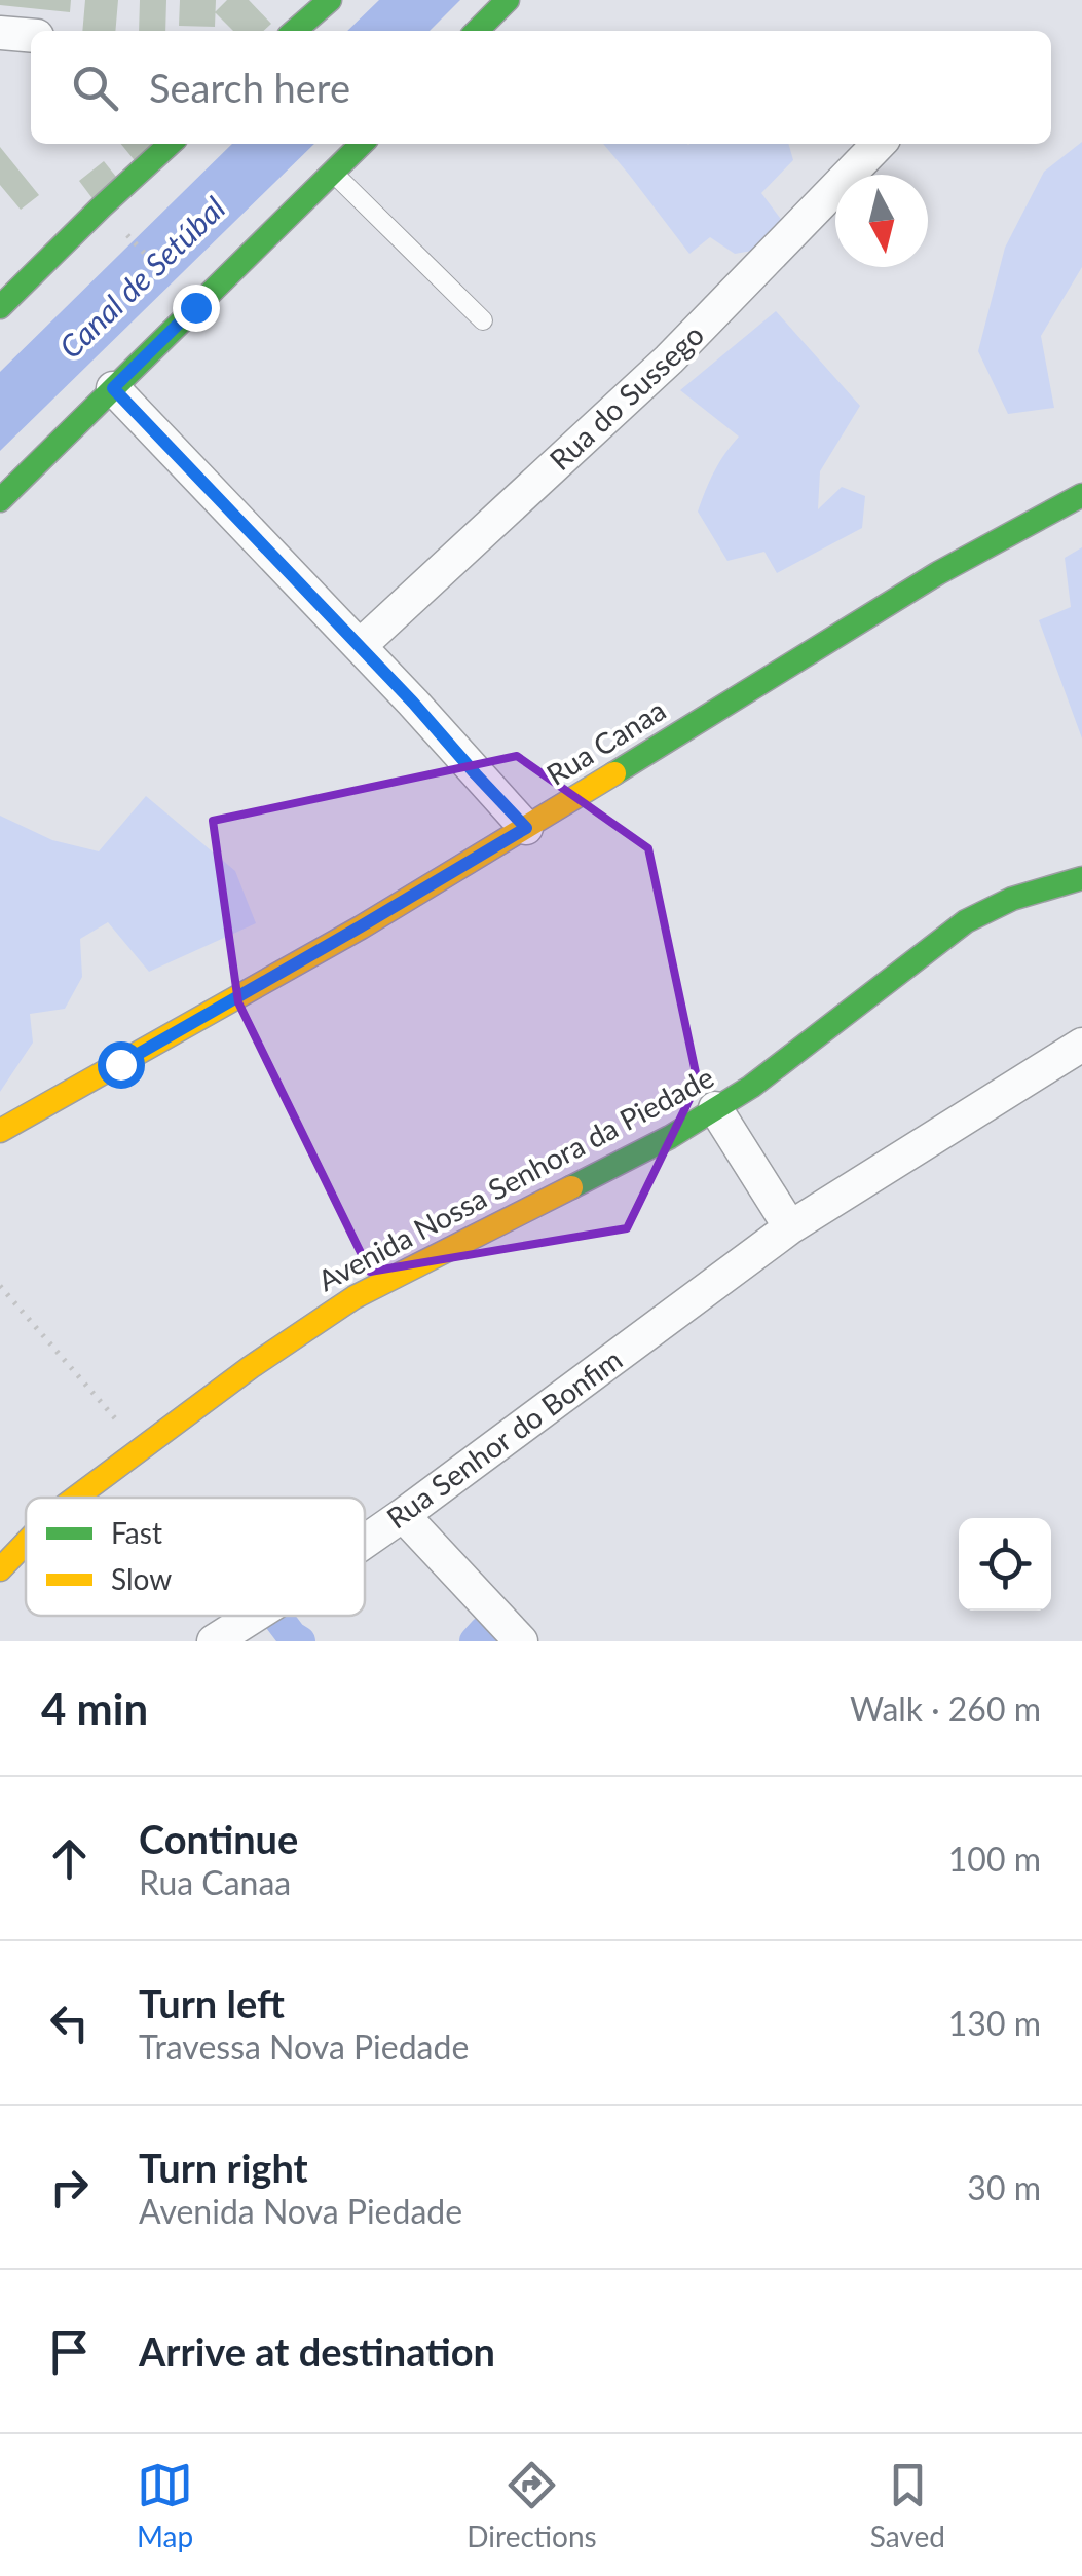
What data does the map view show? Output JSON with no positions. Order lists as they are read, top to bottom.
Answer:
{
  "streets": {
    "street": [
      "Rua do Sussego",
      "Rua Canaa",
      "Avenida Nossa Senhora da Piedade",
      "Rua Senhor do Bonfim"
    ]
  },
  "water": ["Canal de Setúbal"],
  "legend": ["Fast", "Slow"],
  "north": "bottom",
  "page": {
    "search": "Search here",
    "heading": ["4 min", "Walk · 260 m"],
    "list": [
      ["Continue", "Rua Canaa", "100 m"],
      ["Turn left", "Travessa Nova Piedade", "130 m"],
      ["Turn right", "Avenida Nova Piedade", "30 m"],
      "Arrive at destination"
    ],
    "nav": ["Map", "Directions", "Saved"]
  }
}
